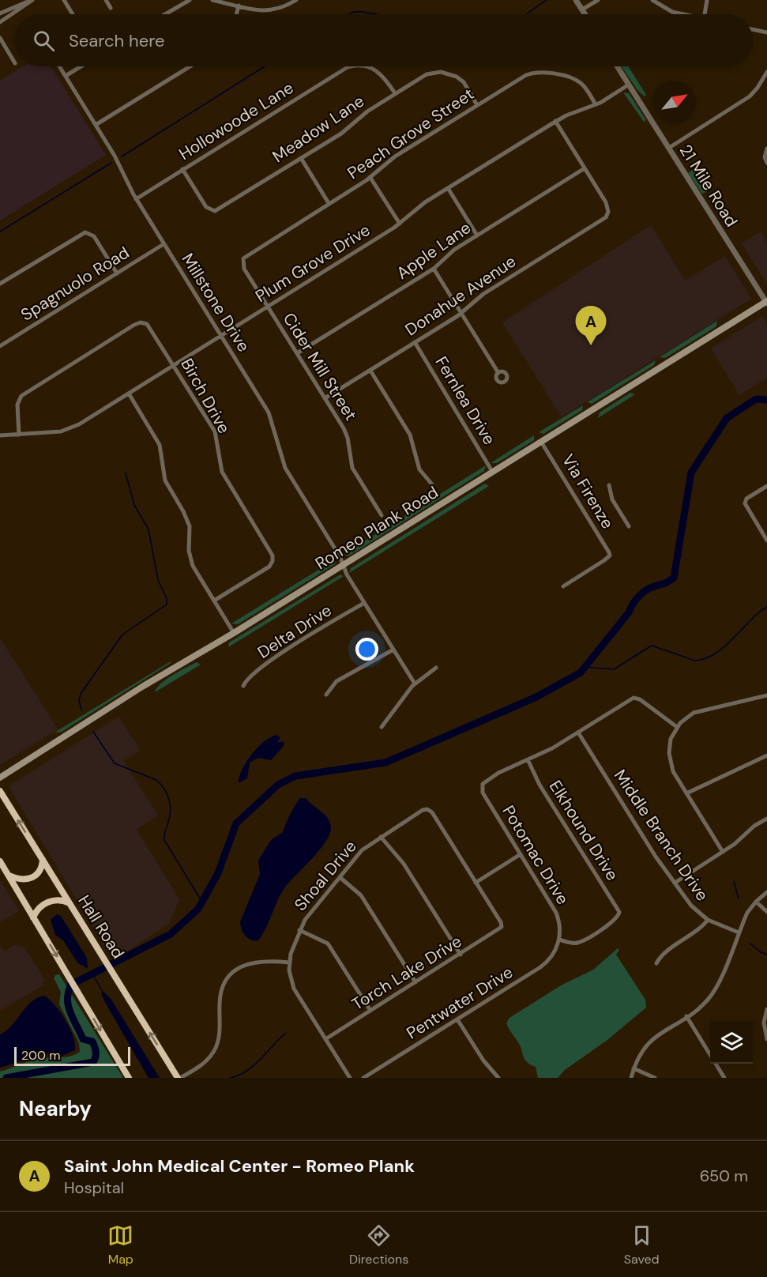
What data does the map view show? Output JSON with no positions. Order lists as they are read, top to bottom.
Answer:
{
  "streets": {
    "highway": ["Hall Road"],
    "main road": ["Romeo Plank Road"],
    "street": [
      "Hollowoode Lane",
      "Meadow Lane",
      "Peach Grove Street",
      "21 Mile Road",
      "Apple Lane",
      "Plum Grove Drive",
      "Spagnuolo Road",
      "Donahue Avenue",
      "Millstone Drive",
      "Cider Mill Street",
      "Birch Drive",
      "Fernlea Drive",
      "Via Firenze",
      "Delta Drive",
      "Elkhound Drive",
      "Middle Branch Drive",
      "Potomac Drive",
      "Shoal Drive",
      "Torch Lake Drive",
      "Pentwater Drive"
    ]
  },
  "crossings": [
    ["Hollowoode Lane", "Meadow Lane"],
    ["Hollowoode Lane", "Millstone Drive"],
    ["Meadow Lane", "Peach Grove Street"],
    ["Peach Grove Street", "Plum Grove Drive"],
    ["Peach Grove Street", "Cider Mill Street"],
    ["21 Mile Road", "Plum Grove Drive"],
    ["21 Mile Road", "Romeo Plank Road"],
    ["Apple Lane", "Donahue Avenue"],
    ["Apple Lane", "Cider Mill Street"],
    ["Plum Grove Drive", "Millstone Drive"],
    ["Plum Grove Drive", "Cider Mill Street"],
    ["Plum Grove Drive", "Birch Drive"],
    ["Spagnuolo Road", "Millstone Drive"],
    ["Donahue Avenue", "Cider Mill Street"],
    ["Donahue Avenue", "Fernlea Drive"],
    ["Millstone Drive", "Romeo Plank Road"],
    ["Millstone Drive", "Delta Drive"],
    ["Fernlea Drive", "Romeo Plank Road"],
    ["Via Firenze", "Romeo Plank Road"],
    ["Elkhound Drive", "Potomac Drive"],
    ["Elkhound Drive", "Pentwater Drive"],
    ["Potomac Drive", "Pentwater Drive"],
    ["Shoal Drive", "Torch Lake Drive"]
  ],
  "scale_bar": "200 m",
  "north": "top right",
  "page": {
    "search": "Search here",
    "pins": "A",
    "scale": "200 m",
    "heading": "Nearby",
    "list": [
      {
        "mark": "A",
        "name": "Saint John Medical Center - Romeo Plank",
        "note": "Hospital",
        "value": "650 m"
      }
    ],
    "nav": ["Map", "Directions", "Saved"]
  }
}
